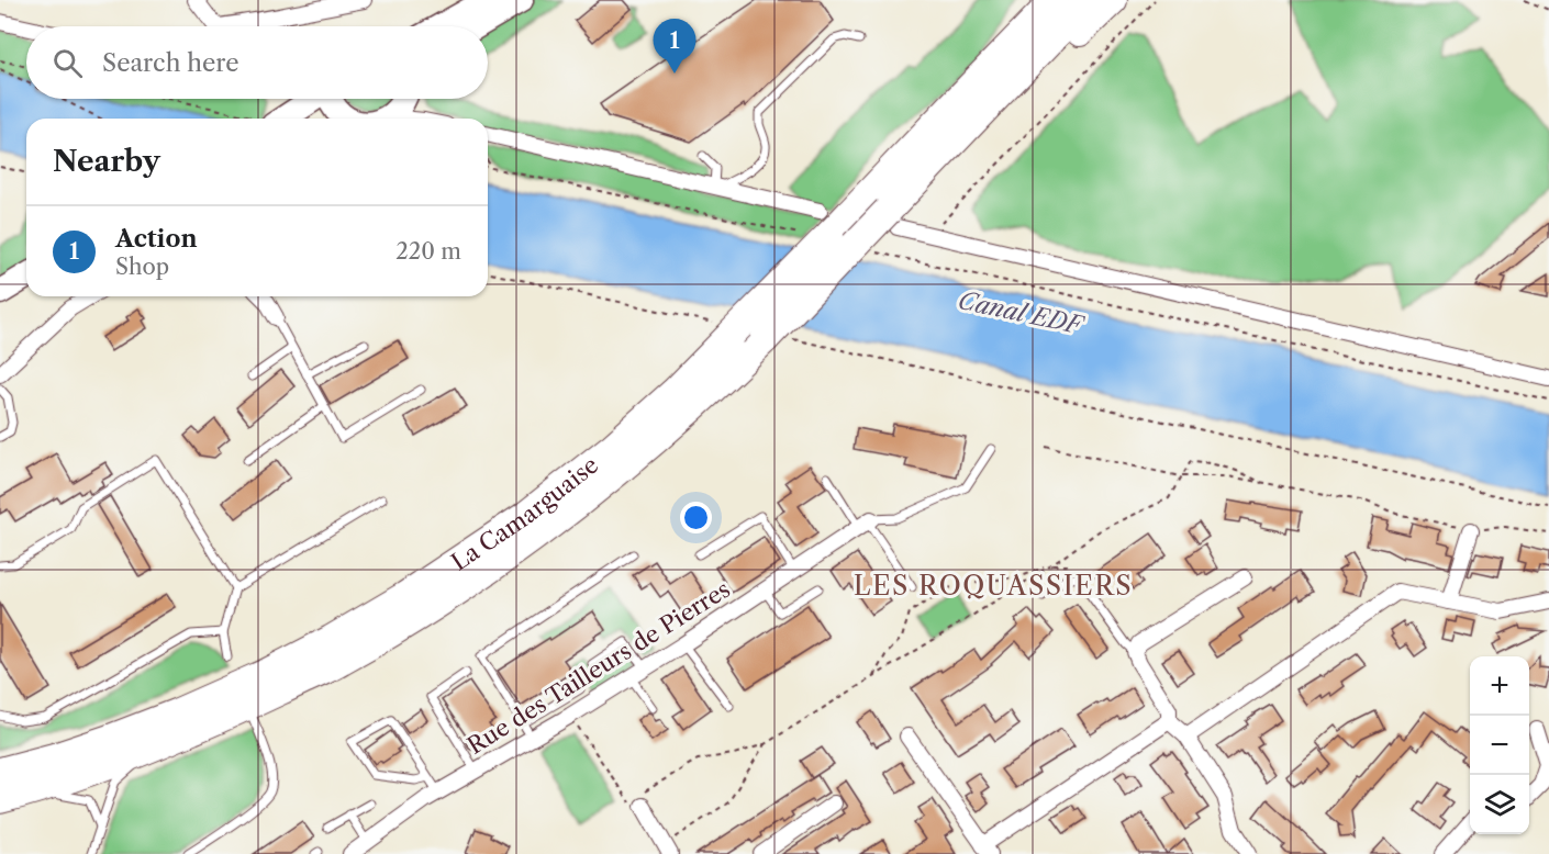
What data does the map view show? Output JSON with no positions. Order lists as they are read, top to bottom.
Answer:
{
  "streets": {
    "highway": ["La Camarguaise"],
    "street": ["Rue des Tailleurs de Pierres"]
  },
  "districts": ["LES ROQUASSIERS"],
  "water": ["Canal EDF"],
  "page": {
    "pins": "1",
    "search": "Search here",
    "heading": "Nearby",
    "list": [
      {
        "mark": "1",
        "name": "Action",
        "note": "Shop",
        "value": "220 m"
      }
    ],
    "map_buttons": ["+", "−"]
  }
}
